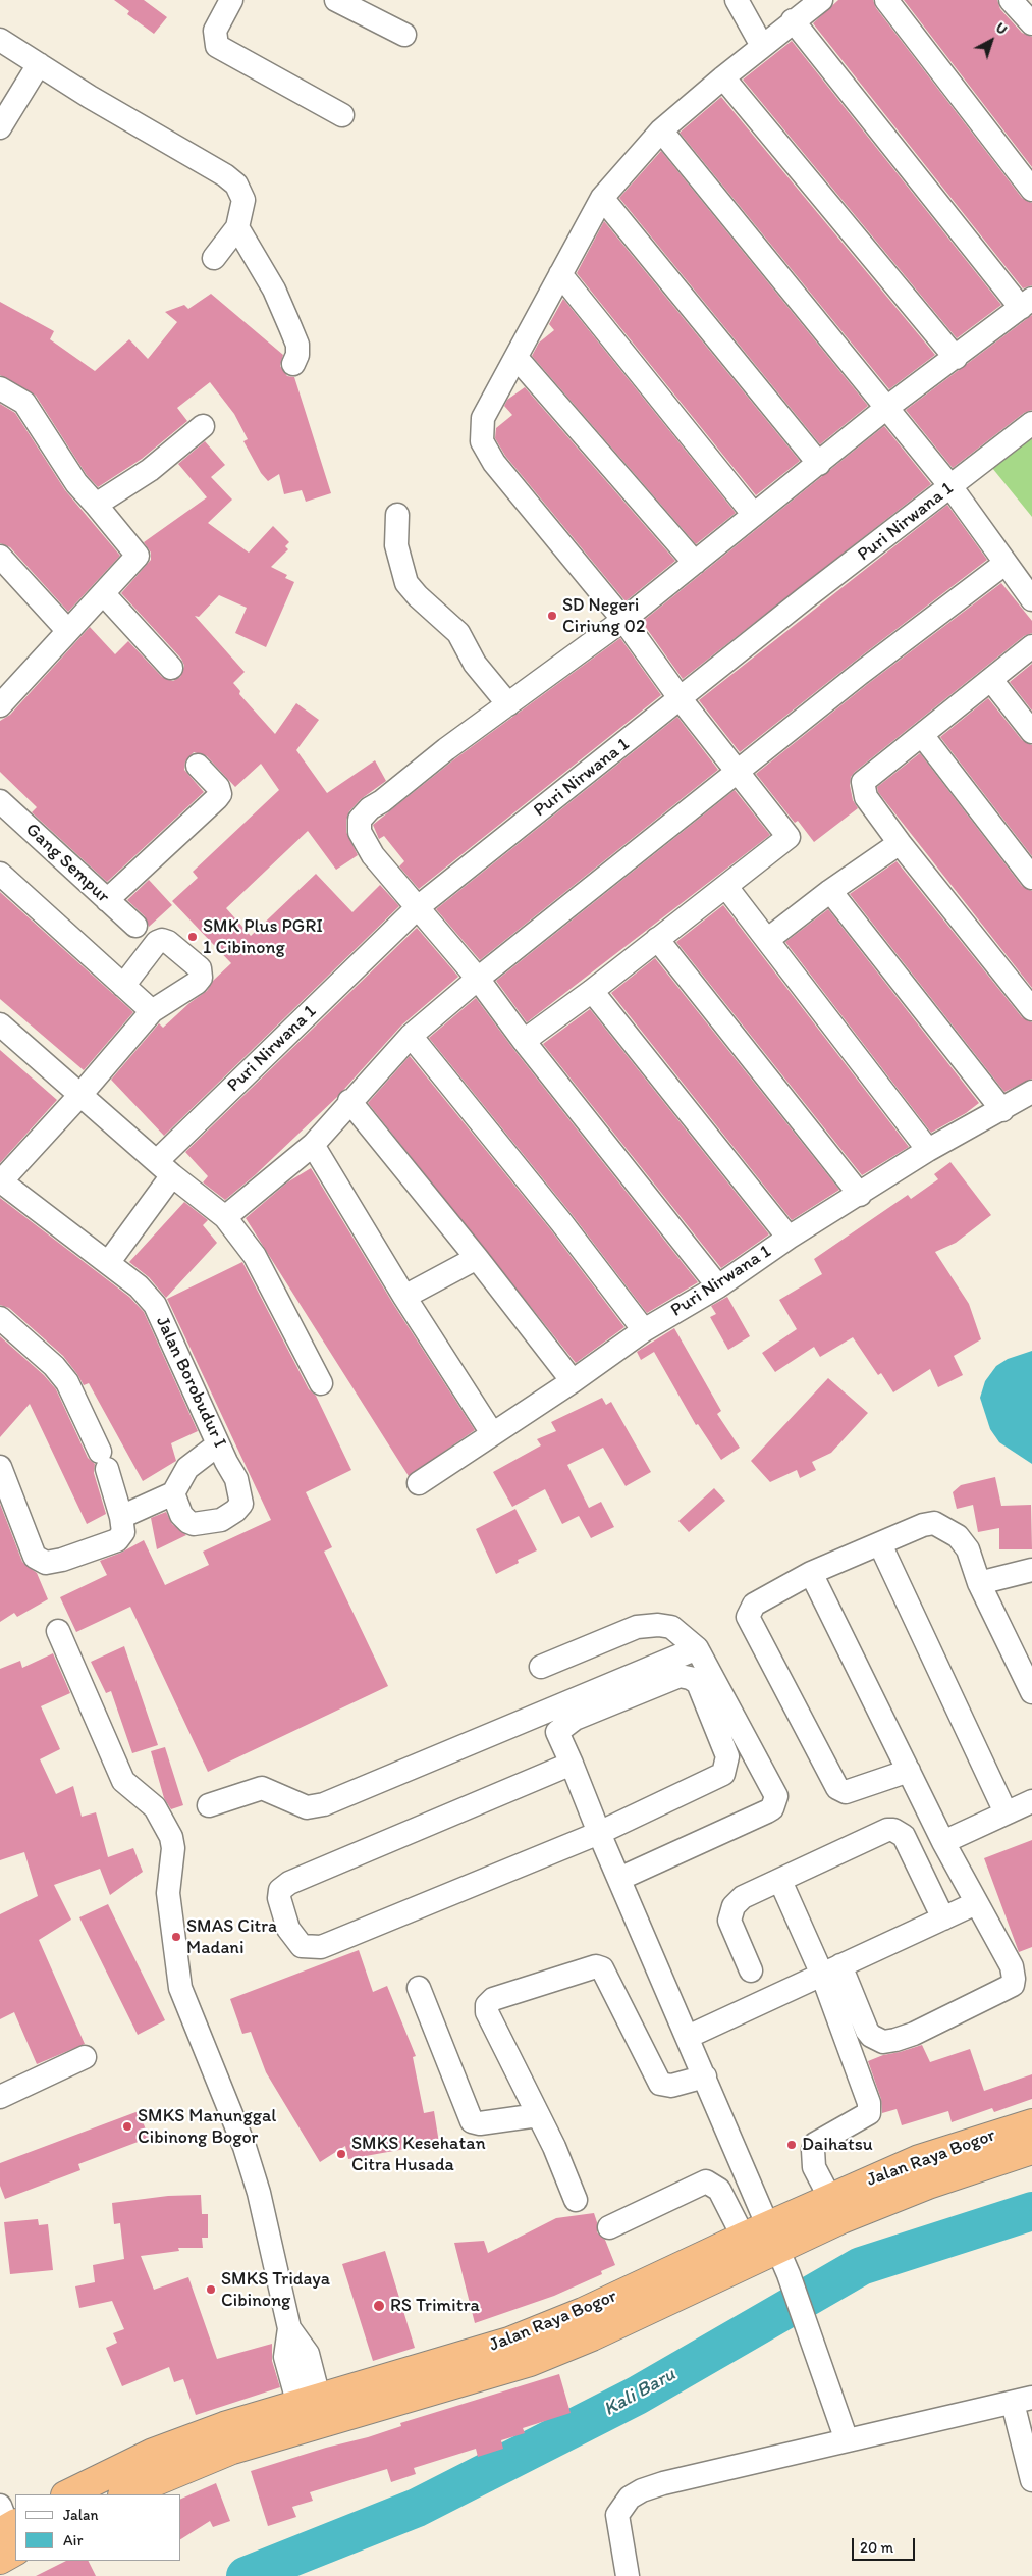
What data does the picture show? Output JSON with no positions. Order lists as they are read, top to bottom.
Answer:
{
  "streets": {
    "highway": ["Jalan Raya Bogor"],
    "street": ["Puri Nirwana 1", "Gang Sempur", "Jalan Borobudur I"]
  },
  "crossings": [
    ["Puri Nirwana 1", "Jalan Borobudur I"]
  ],
  "water": ["Kali Baru"],
  "places": [
    "SD Negeri Ciriung 02",
    "SMK Plus PGRI 1 Cibinong",
    "SMAS Citra Madani",
    "SMKS Manunggal Cibinong Bogor",
    "Daihatsu",
    "SMKS Kesehatan Citra Husada",
    "SMKS Tridaya Cibinong",
    "RS Trimitra"
  ],
  "legend": ["Jalan", "Air"],
  "scale_bar": "20 m",
  "north": "top right"
}
